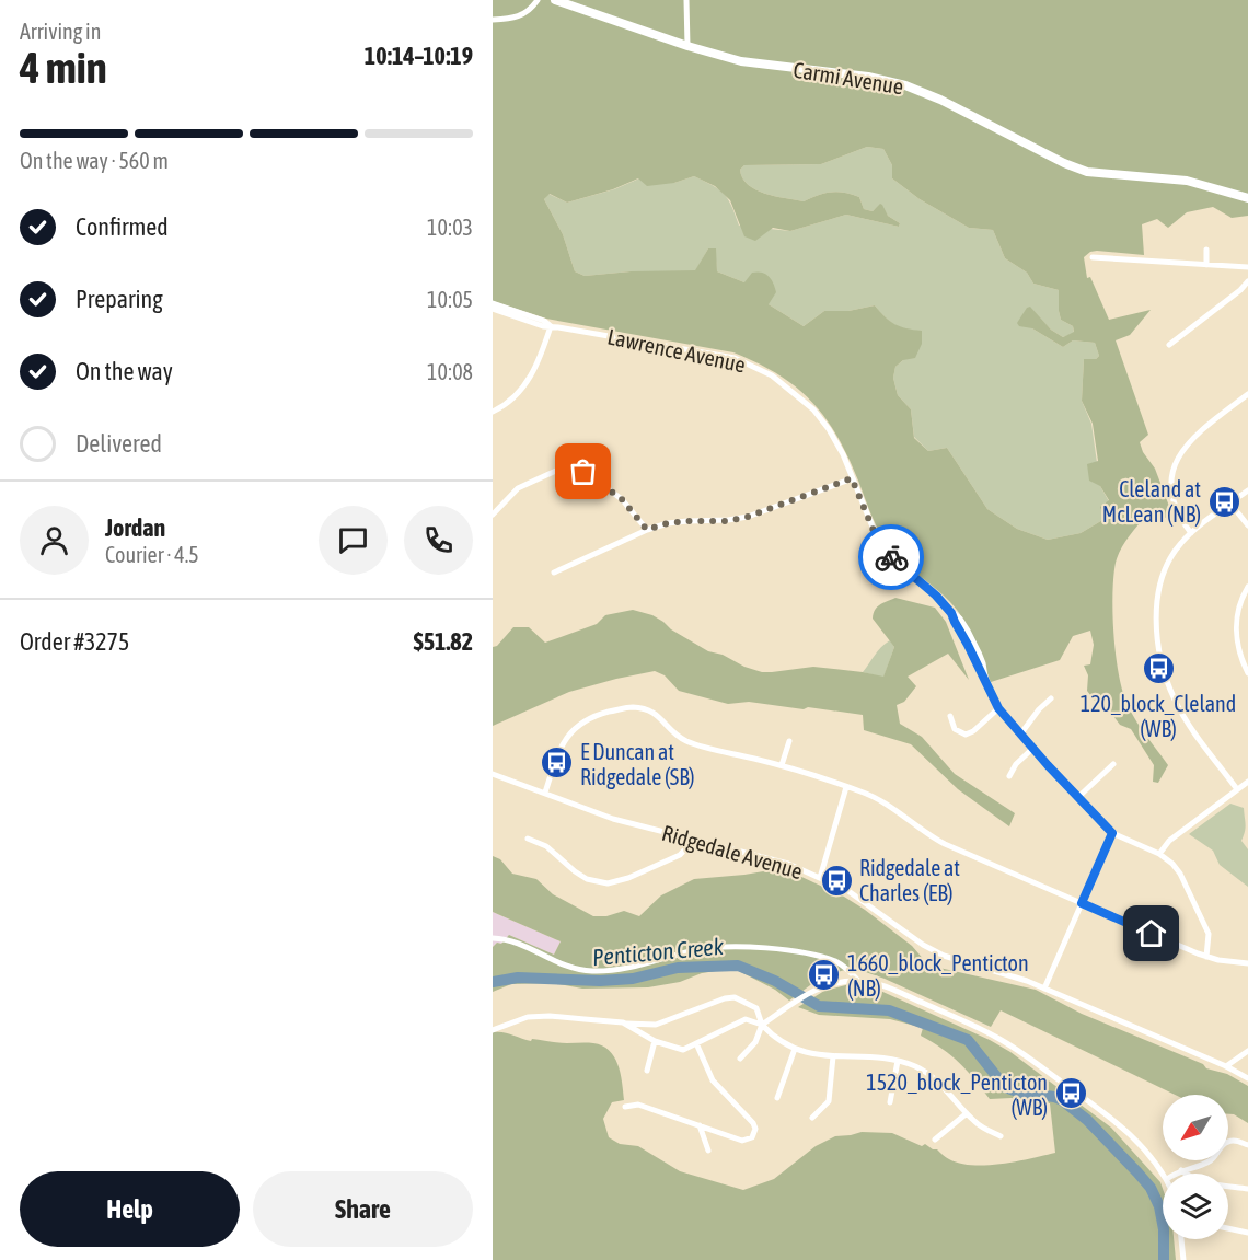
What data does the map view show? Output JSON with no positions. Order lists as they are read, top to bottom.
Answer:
{
  "streets": {
    "street": ["Carmi Avenue", "Lawrence Avenue", "Ridgedale Avenue"]
  },
  "water": ["Penticton Creek"],
  "places": {
    "bus stop": [
      "Cleland at McLean (NB)",
      "120_block_Cleland (WB)",
      "E Duncan at Ridgedale (SB)",
      "Ridgedale at Charles (EB)",
      "1660_block_Penticton (NB)",
      "1520_block_Penticton (WB)"
    ]
  },
  "north": "bottom left",
  "page": {
    "heading": ["4 min", "Arriving in", "10:14–10:19"],
    "panel": [
      "Jordan",
      "Courier · 4.5",
      "Order #3275",
      "$51.82"
    ],
    "bar": "On the way · 560 m",
    "list": [
      ["Confirmed", "10:03"],
      ["Preparing", "10:05"],
      ["On the way", "10:08"],
      "Delivered"
    ],
    "buttons": ["Help", "Share"]
  }
}
